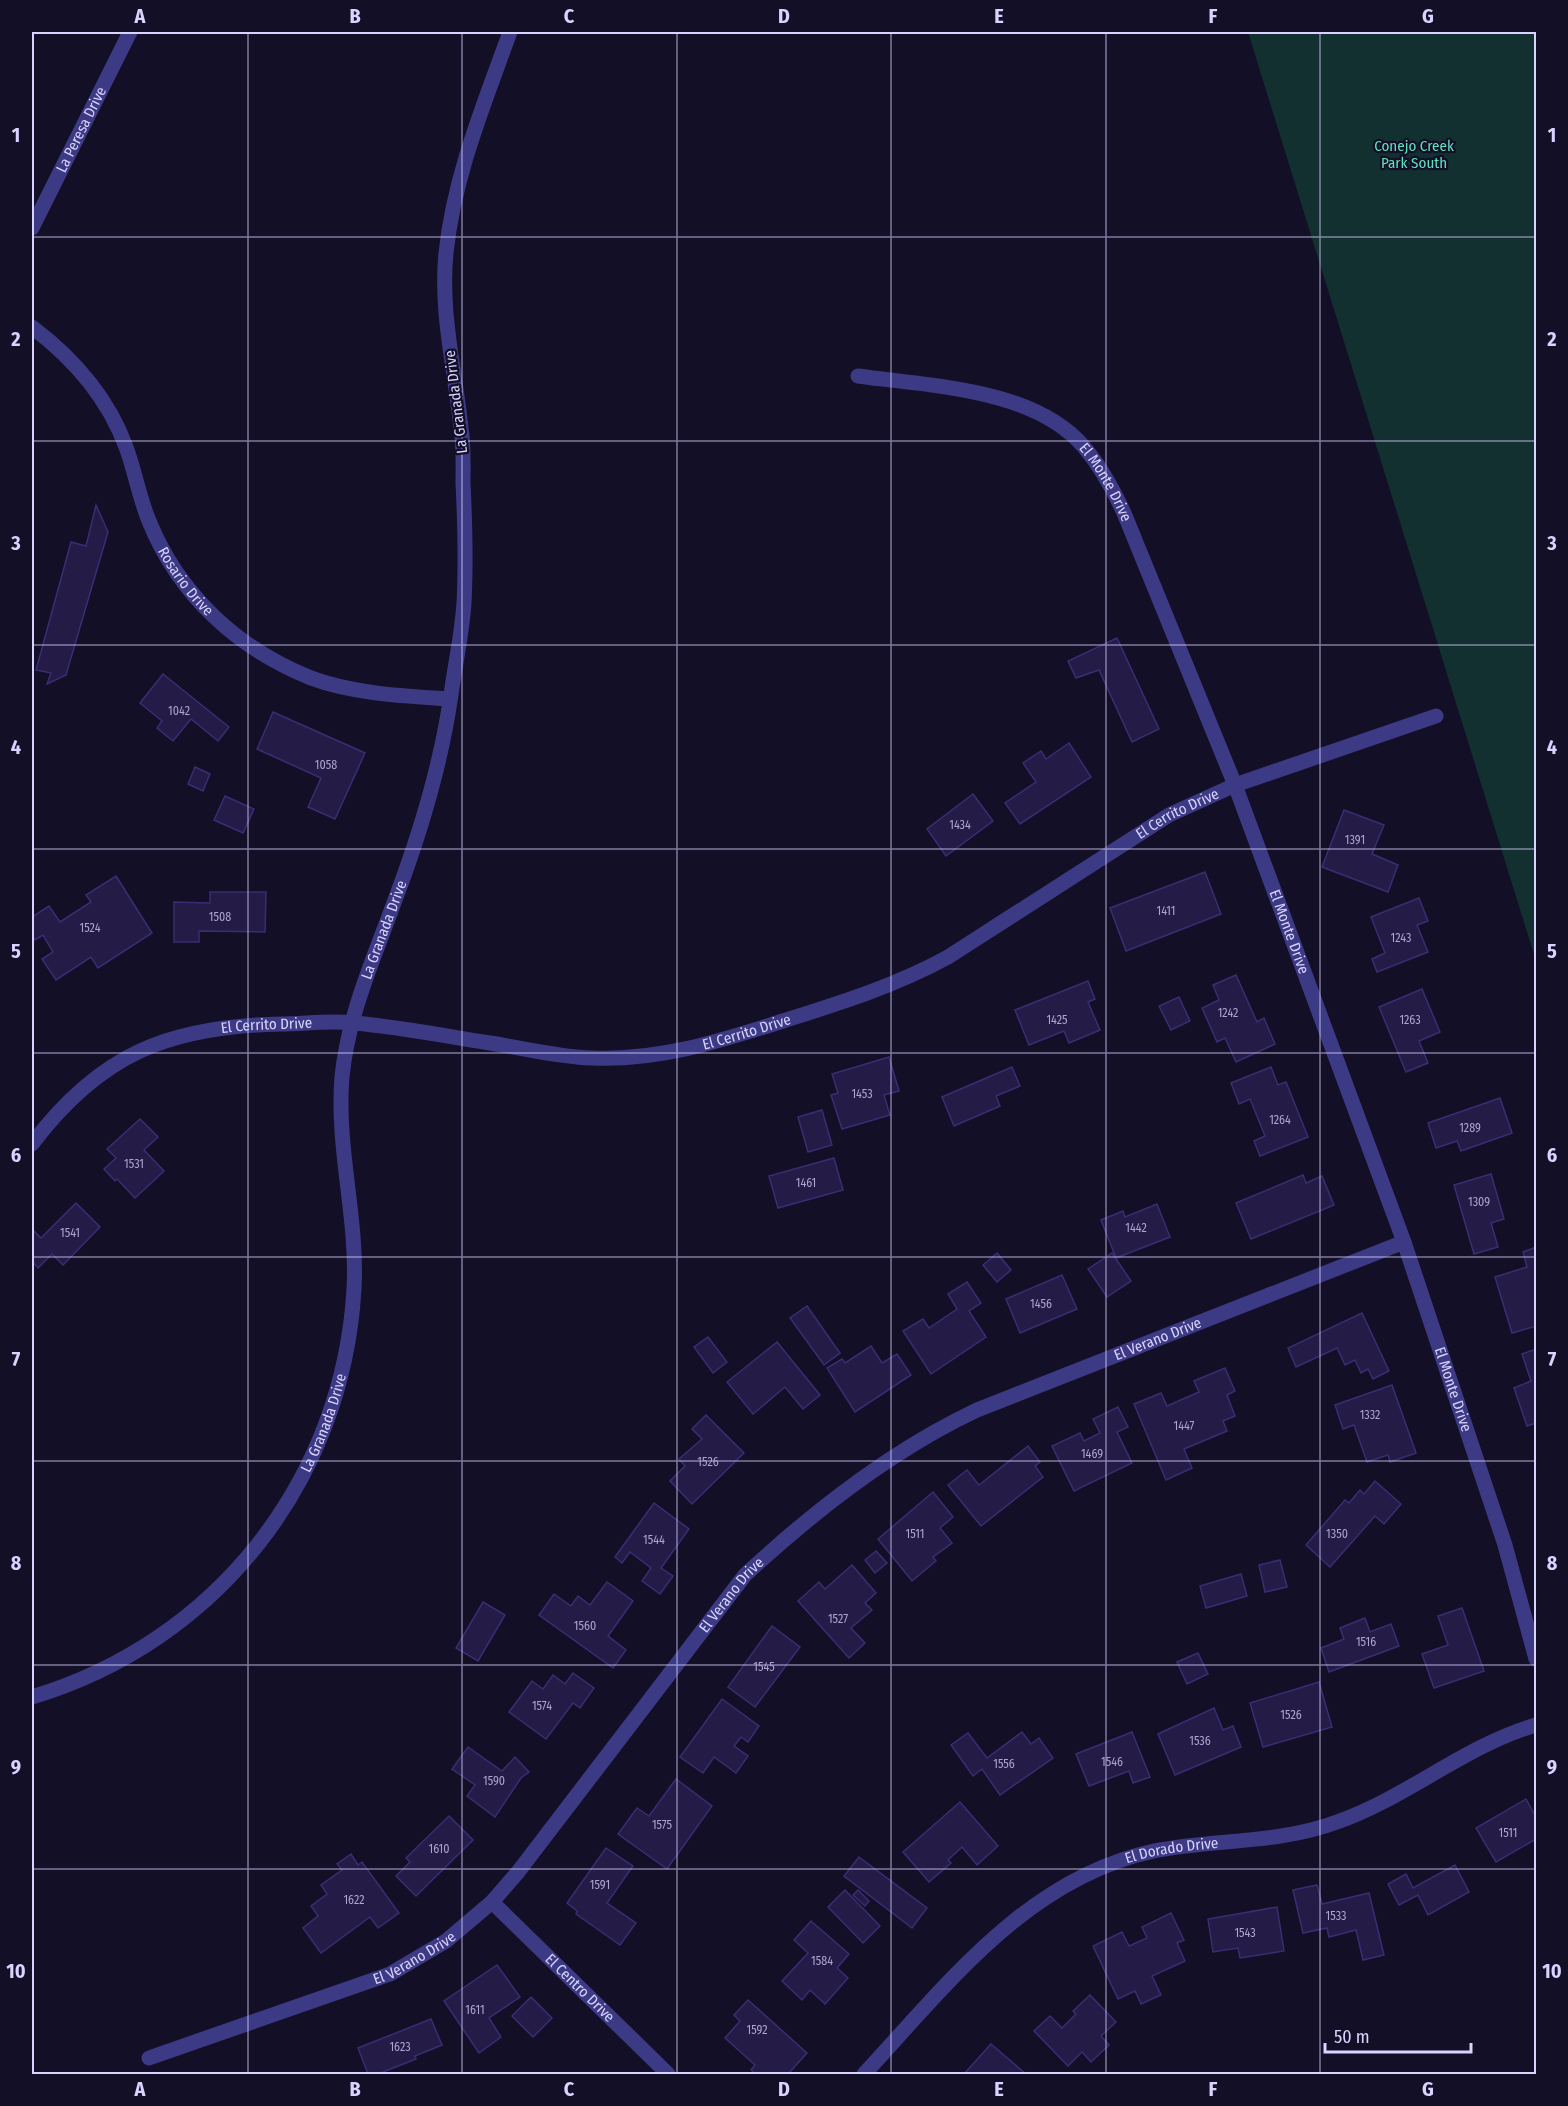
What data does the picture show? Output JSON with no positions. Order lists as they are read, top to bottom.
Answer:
{
  "streets": {
    "street": [
      "La Peresa Drive",
      "La Granada Drive",
      "El Monte Drive",
      "Rosario Drive",
      "El Cerrito Drive",
      "El Verano Drive",
      "El Dorado Drive",
      "El Centro Drive"
    ]
  },
  "crossings": [
    ["La Granada Drive", "Rosario Drive"],
    ["La Granada Drive", "El Cerrito Drive"],
    ["El Monte Drive", "El Cerrito Drive"],
    ["El Monte Drive", "El Verano Drive"],
    ["El Verano Drive", "El Centro Drive"]
  ],
  "parks": ["Conejo Creek Park South"],
  "house_numbers": [
    "1042",
    "1058",
    "1434",
    "1391",
    "1411",
    "1508",
    "1524",
    "1243",
    "1242",
    "1425",
    "1263",
    "1453",
    "1264",
    "1289",
    "1531",
    "1461",
    "1309",
    "1442",
    "1541",
    "1456",
    "1332",
    "1447",
    "1469",
    "1526",
    "1511",
    "1350",
    "1544",
    "1527",
    "1560",
    "1516",
    "1545",
    "1574",
    "1526",
    "1536",
    "1546",
    "1556",
    "1590",
    "1575",
    "1511",
    "1610",
    "1591",
    "1622",
    "1533",
    "1543",
    "1584",
    "1611",
    "1592",
    "1623"
  ],
  "scale_bar": "50 m",
  "grid": {
    "columns": [
      "A",
      "B",
      "C",
      "D",
      "E",
      "F",
      "G"
    ],
    "rows": [
      "1",
      "2",
      "3",
      "4",
      "5",
      "6",
      "7",
      "8",
      "9",
      "10"
    ]
  }
}
